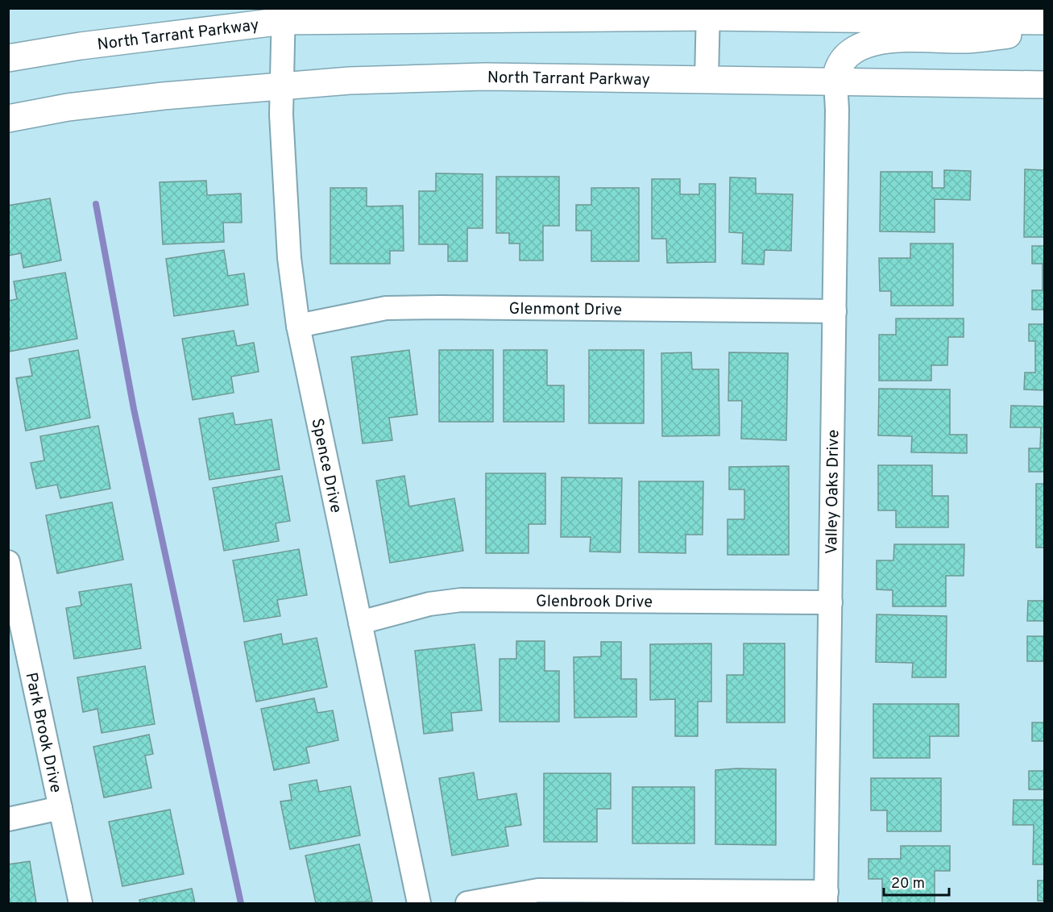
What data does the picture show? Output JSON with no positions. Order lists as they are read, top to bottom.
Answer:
{
  "streets": {
    "main road": ["North Tarrant Parkway"],
    "street": [
      "Glenmont Drive",
      "Spence Drive",
      "Valley Oaks Drive",
      "Glenbrook Drive",
      "Park Brook Drive"
    ]
  },
  "crossings": [
    ["North Tarrant Parkway", "Spence Drive"],
    ["North Tarrant Parkway", "Valley Oaks Drive"],
    ["Glenmont Drive", "Spence Drive"],
    ["Glenmont Drive", "Valley Oaks Drive"],
    ["Spence Drive", "Glenbrook Drive"],
    ["Valley Oaks Drive", "Glenbrook Drive"]
  ],
  "scale_bar": "20 m"
}
